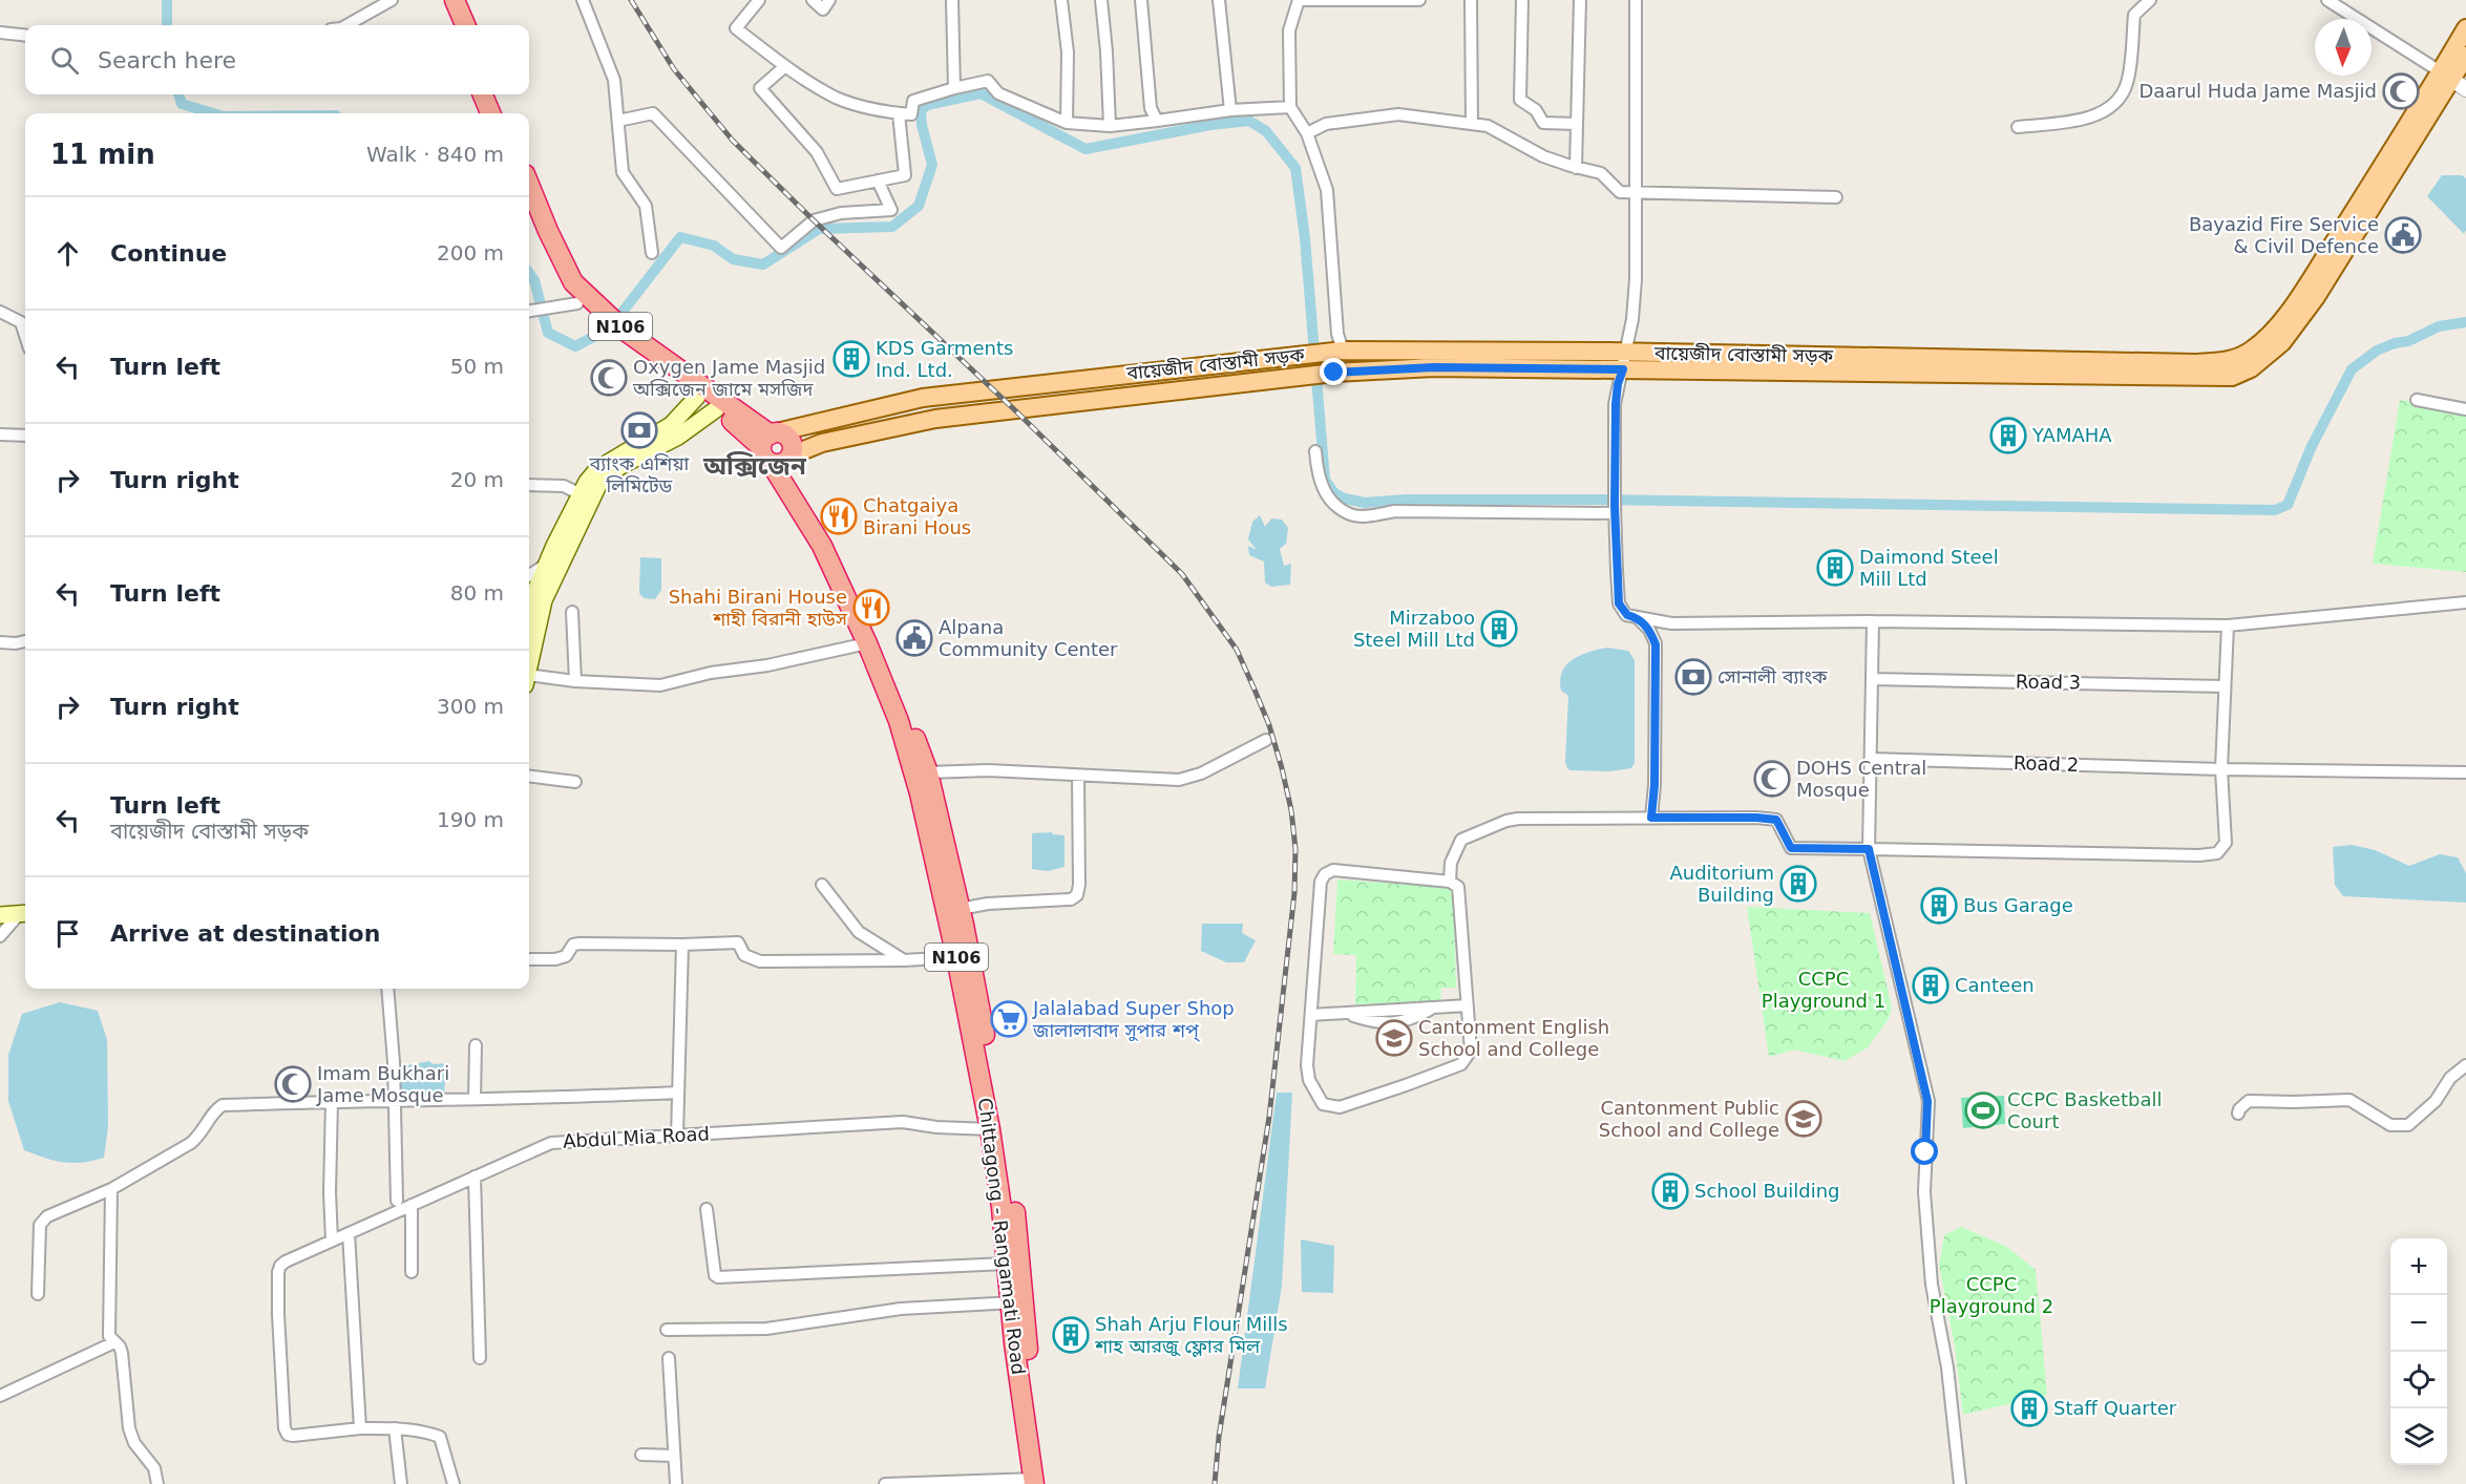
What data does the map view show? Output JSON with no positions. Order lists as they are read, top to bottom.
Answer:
{
  "streets": {
    "highway": ["N106", "Chittagong - Rangamati Road"],
    "main road": ["বায়েজীদ বোস্তামী সড়ক"],
    "street": ["Road 3", "Road 2", "Abdul Mia Road"]
  },
  "crossings": [
    ["N106", "বায়েজীদ বোস্তামী সড়ক"],
    ["N106", "Chittagong - Rangamati Road"],
    ["বায়েজীদ বোস্তামী সড়ক", "Chittagong - Rangamati Road"],
    ["Abdul Mia Road", "Chittagong - Rangamati Road"]
  ],
  "districts": ["অক্সিজেন"],
  "parks": ["CCPC Playground 1", "CCPC Playground 2"],
  "places": {
    "mosque": [
      "Daarul Huda Jame Masjid",
      "Oxygen Jame Masjid অক্সিজেন জামে মসজিদ",
      "DOHS Central Mosque",
      "Imam Bukhari Jame Mosque"
    ],
    "public building": ["Bayazid Fire Service & Civil Defence", "Alpana Community Center"],
    "building": [
      "KDS Garments Ind. Ltd.",
      "YAMAHA",
      "Daimond Steel Mill Ltd",
      "Mirzaboo Steel Mill Ltd",
      "Auditorium Building",
      "Bus Garage",
      "Canteen",
      "School Building",
      "Shah Arju Flour Mills শাহ আরজু ফ্লোর মিল",
      "Staff Quarter"
    ],
    "bank": ["ব্যাংক এশিয়া লিমিটেড", "সোনালী ব্যাংক"],
    "restaurant": ["Chatgaiya Birani Hous", "Shahi Birani House শাহী বিরানী হাউস"],
    "supermarket": ["Jalalabad Super Shop জালালাবাদ সুপার শপ্"],
    "school or university": ["Cantonment English School and College", "Cantonment Public School and College"],
    "sports": ["CCPC Basketball Court"]
  },
  "north": "bottom",
  "page": {
    "search": "Search here",
    "heading": ["11 min", "Walk · 840 m"],
    "list": [
      ["Continue", "200 m"],
      ["Turn left", "50 m"],
      ["Turn right", "20 m"],
      ["Turn left", "80 m"],
      ["Turn right", "300 m"],
      ["Turn left", "বায়েজীদ বোস্তামী সড়ক", "190 m"],
      "Arrive at destination"
    ],
    "map_buttons": ["+", "−"]
  }
}
